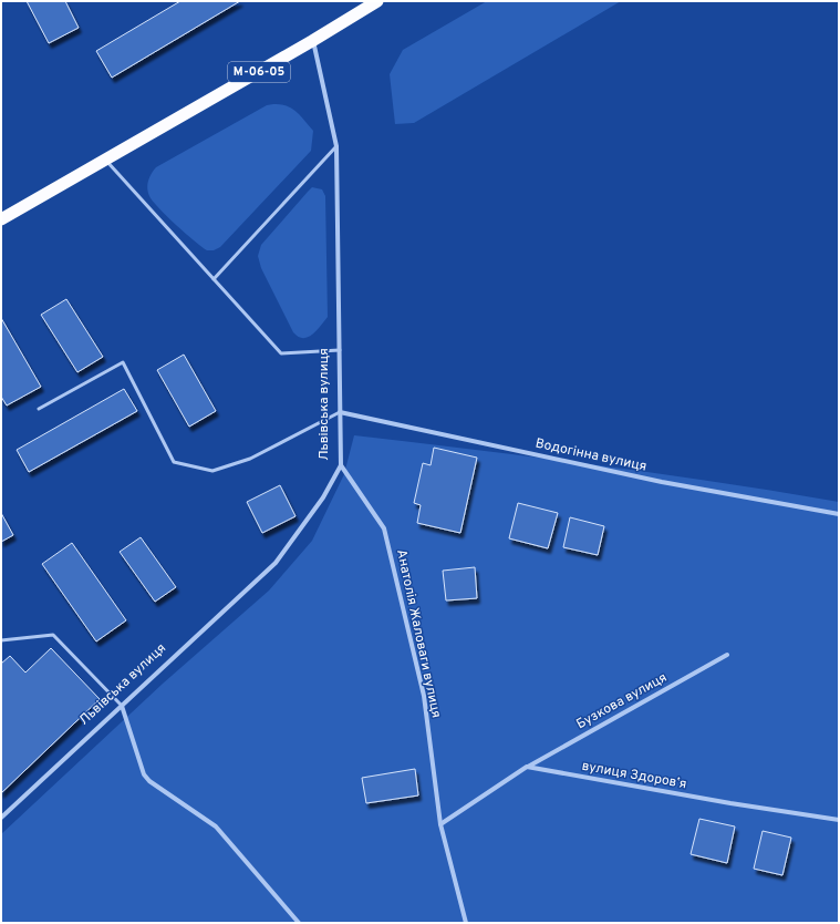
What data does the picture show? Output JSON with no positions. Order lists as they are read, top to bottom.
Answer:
{
  "streets": {
    "highway": ["М-06-05"],
    "street": [
      "Львівська вулиця",
      "Водогінна вулиця",
      "Анатолія Жаловаги вулиця",
      "Бузкова вулиця",
      "вулиця Здоровʼя"
    ]
  },
  "crossings": [
    ["М-06-05", "Львівська вулиця"],
    ["Львівська вулиця", "Водогінна вулиця"],
    ["Львівська вулиця", "Анатолія Жаловаги вулиця"],
    ["Бузкова вулиця", "вулиця Здоровʼя"]
  ]
}
